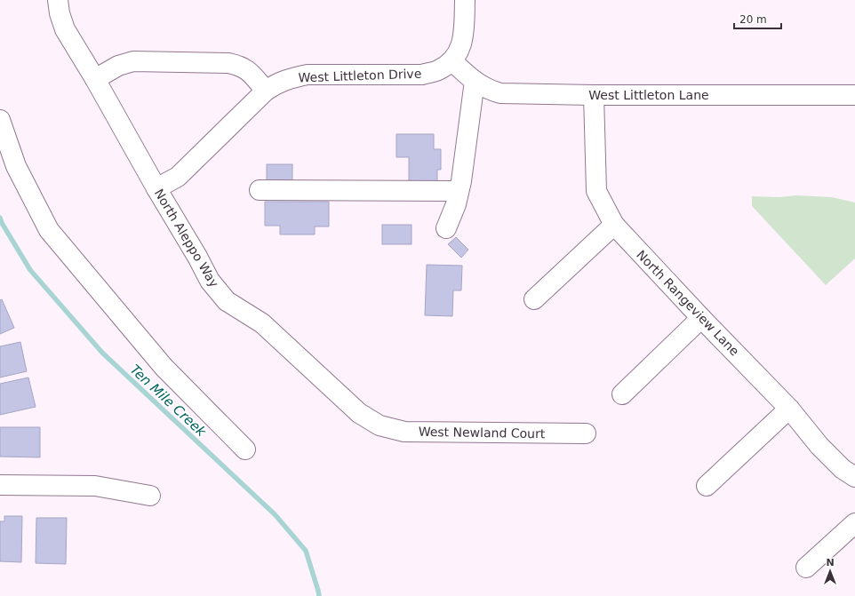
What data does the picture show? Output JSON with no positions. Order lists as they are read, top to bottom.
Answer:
{
  "streets": {
    "street": [
      "West Littleton Drive",
      "West Littleton Lane",
      "North Aleppo Way",
      "North Rangeview Lane",
      "West Newland Court"
    ]
  },
  "crossings": [
    ["West Littleton Drive", "West Littleton Lane"],
    ["West Littleton Drive", "North Aleppo Way"],
    ["West Littleton Lane", "North Rangeview Lane"],
    ["North Aleppo Way", "West Newland Court"]
  ],
  "water": ["Ten Mile Creek"],
  "scale_bar": "20 m",
  "north": "top"
}
